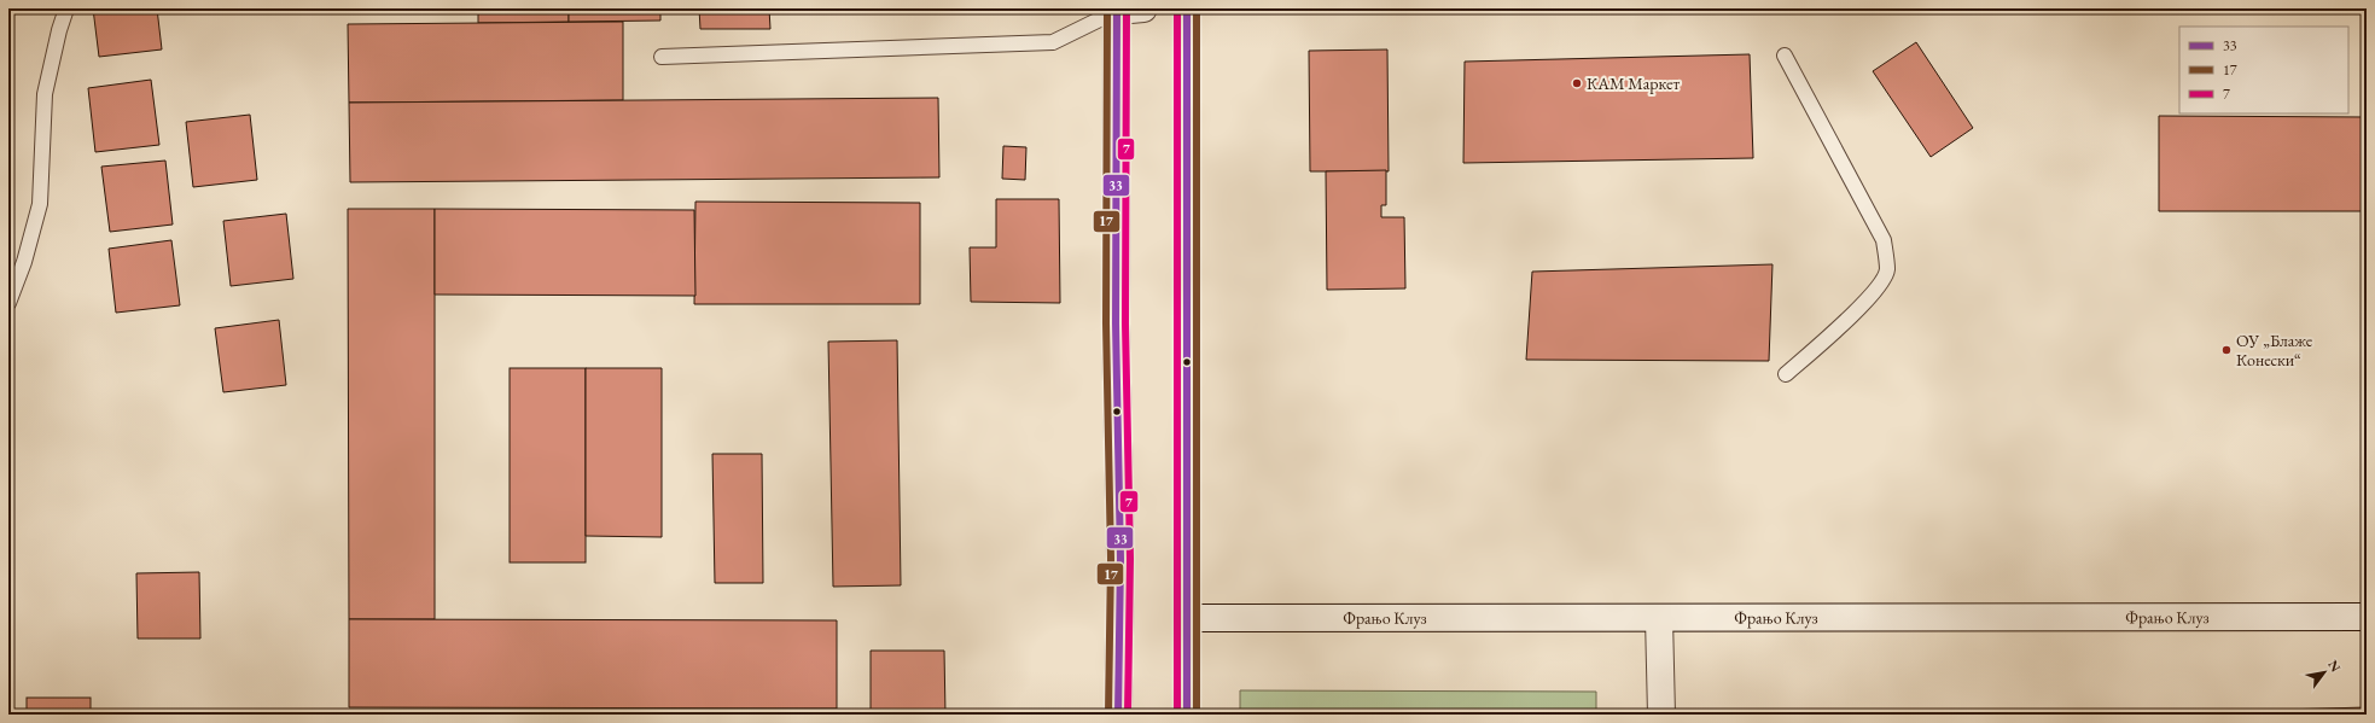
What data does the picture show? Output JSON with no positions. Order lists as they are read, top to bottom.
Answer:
{
  "streets": {
    "street": ["Фрањо Клуз"]
  },
  "places": ["КАМ Маркет", "ОУ „Блаже Конески“"],
  "lines": ["transit line 33", "transit line 17", "transit line 7"],
  "legend": ["33", "17", "7"],
  "north": "top right"
}
